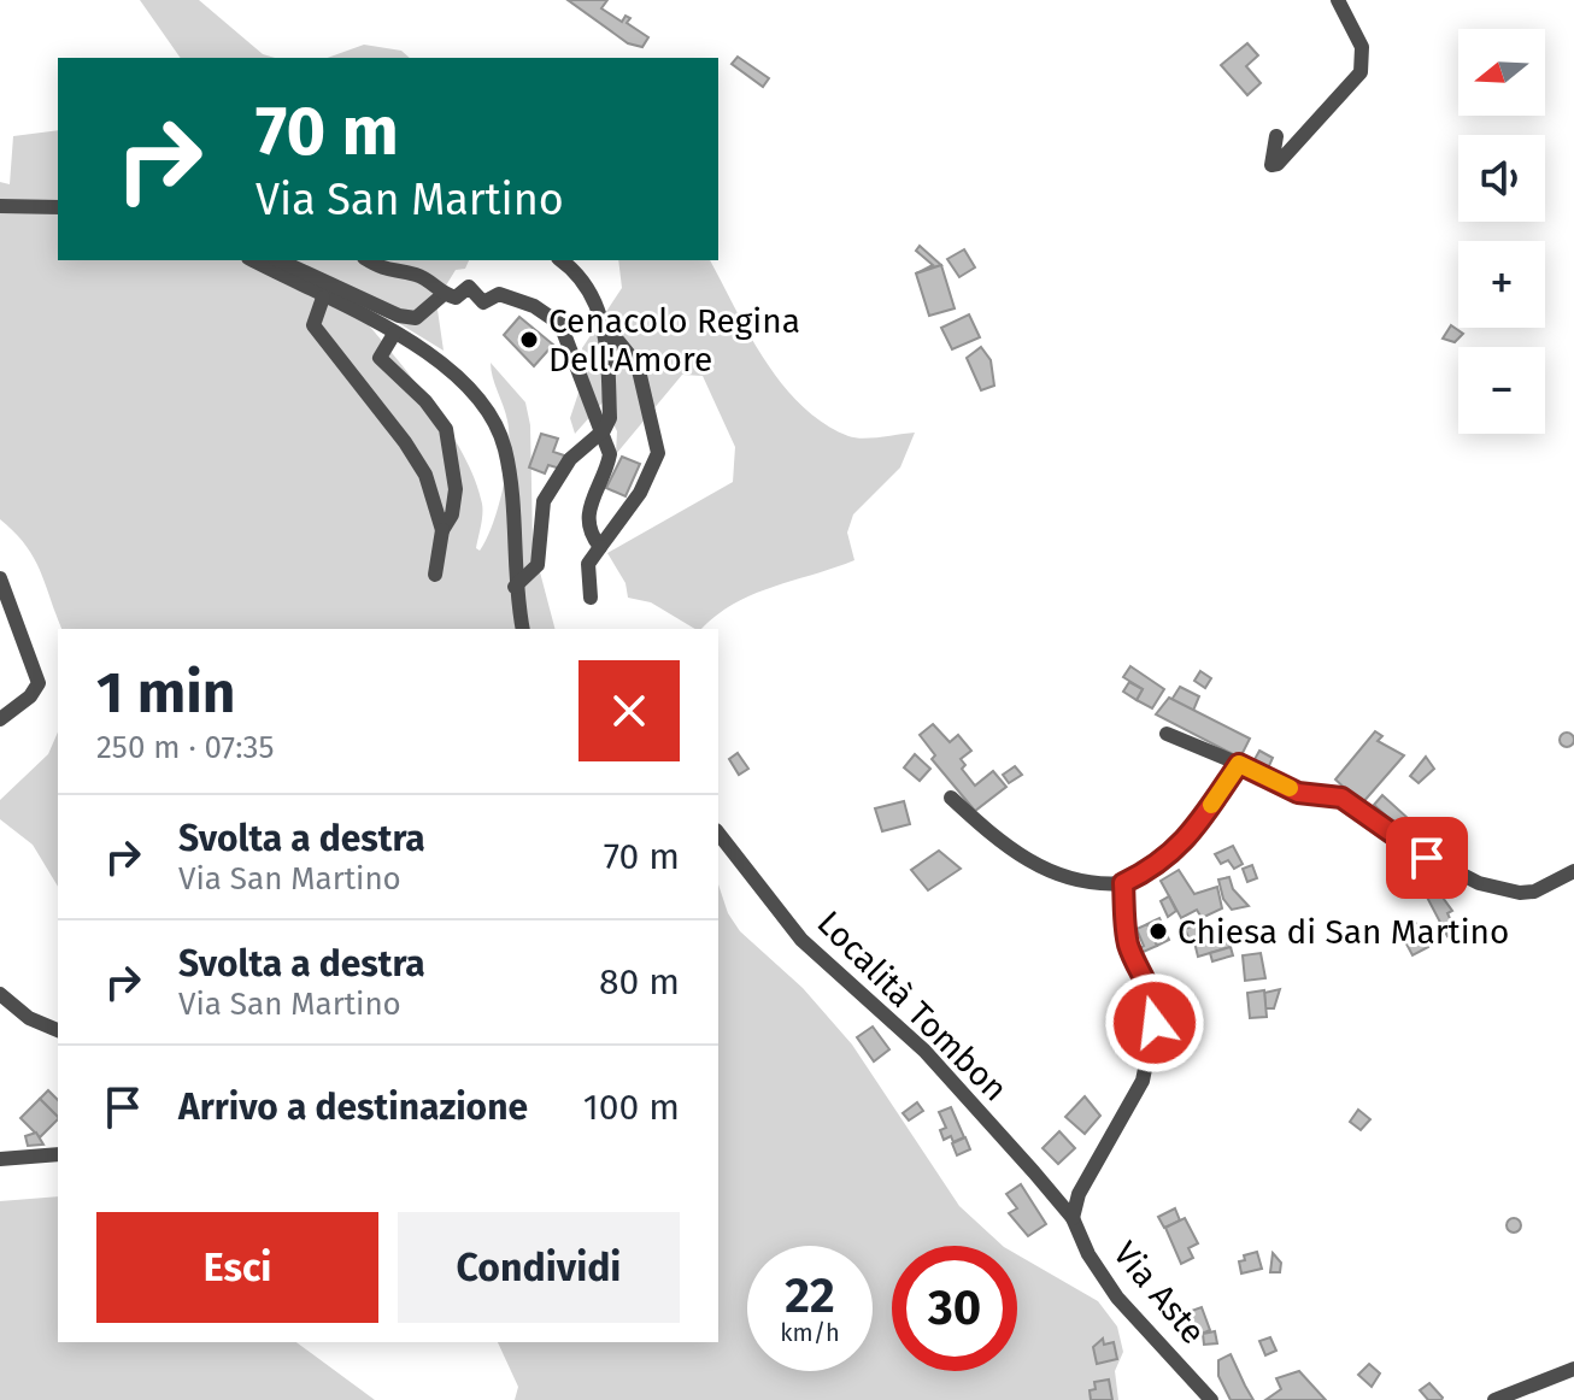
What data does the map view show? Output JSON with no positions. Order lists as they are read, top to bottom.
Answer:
{
  "streets": {
    "street": ["Località Tombon", "Via Aste"]
  },
  "crossings": [
    ["Località Tombon", "Via Aste"]
  ],
  "places": ["Cenacolo Regina Dell'Amore", "Chiesa di San Martino"],
  "north": "left",
  "page": {
    "map_buttons": ["+", "−"],
    "turn": ["70 m", "Via San Martino"],
    "heading": ["1 min", "250 m · 07:35"],
    "list": [
      {
        "name": "Svolta a destra",
        "note": "Via San Martino",
        "value": "70 m"
      },
      {
        "name": "Svolta a destra",
        "note": "Via San Martino",
        "value": "80 m"
      },
      {
        "name": "Arrivo a destinazione",
        "value": "100 m"
      }
    ],
    "buttons": ["Esci", "Condividi"],
    "speed": "22 km/h",
    "limit": "30"
  }
}
